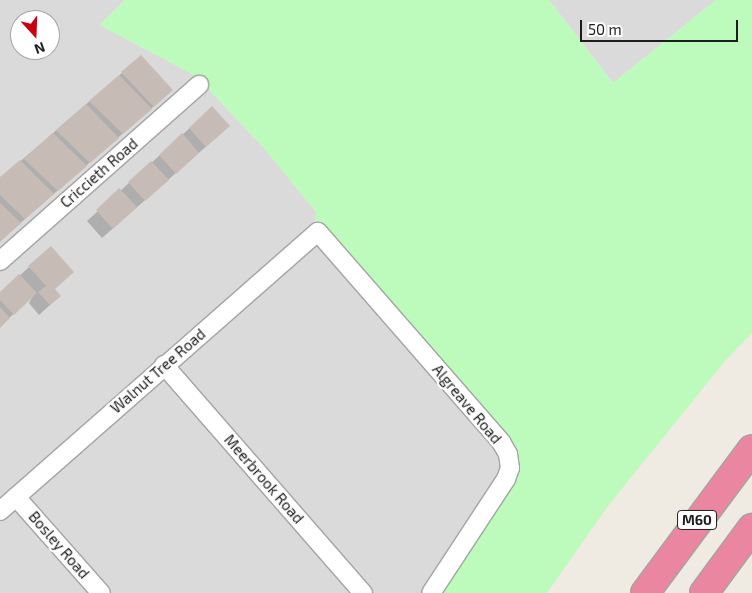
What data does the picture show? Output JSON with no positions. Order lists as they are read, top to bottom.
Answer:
{
  "streets": {
    "highway": ["M60"],
    "street": [
      "Criccieth Road",
      "Walnut Tree Road",
      "Algreave Road",
      "Meerbrook Road",
      "Bosley Road"
    ]
  },
  "crossings": [
    ["Walnut Tree Road", "Algreave Road"],
    ["Walnut Tree Road", "Meerbrook Road"],
    ["Walnut Tree Road", "Bosley Road"]
  ],
  "scale_bar": "50 m",
  "north": "bottom"
}
